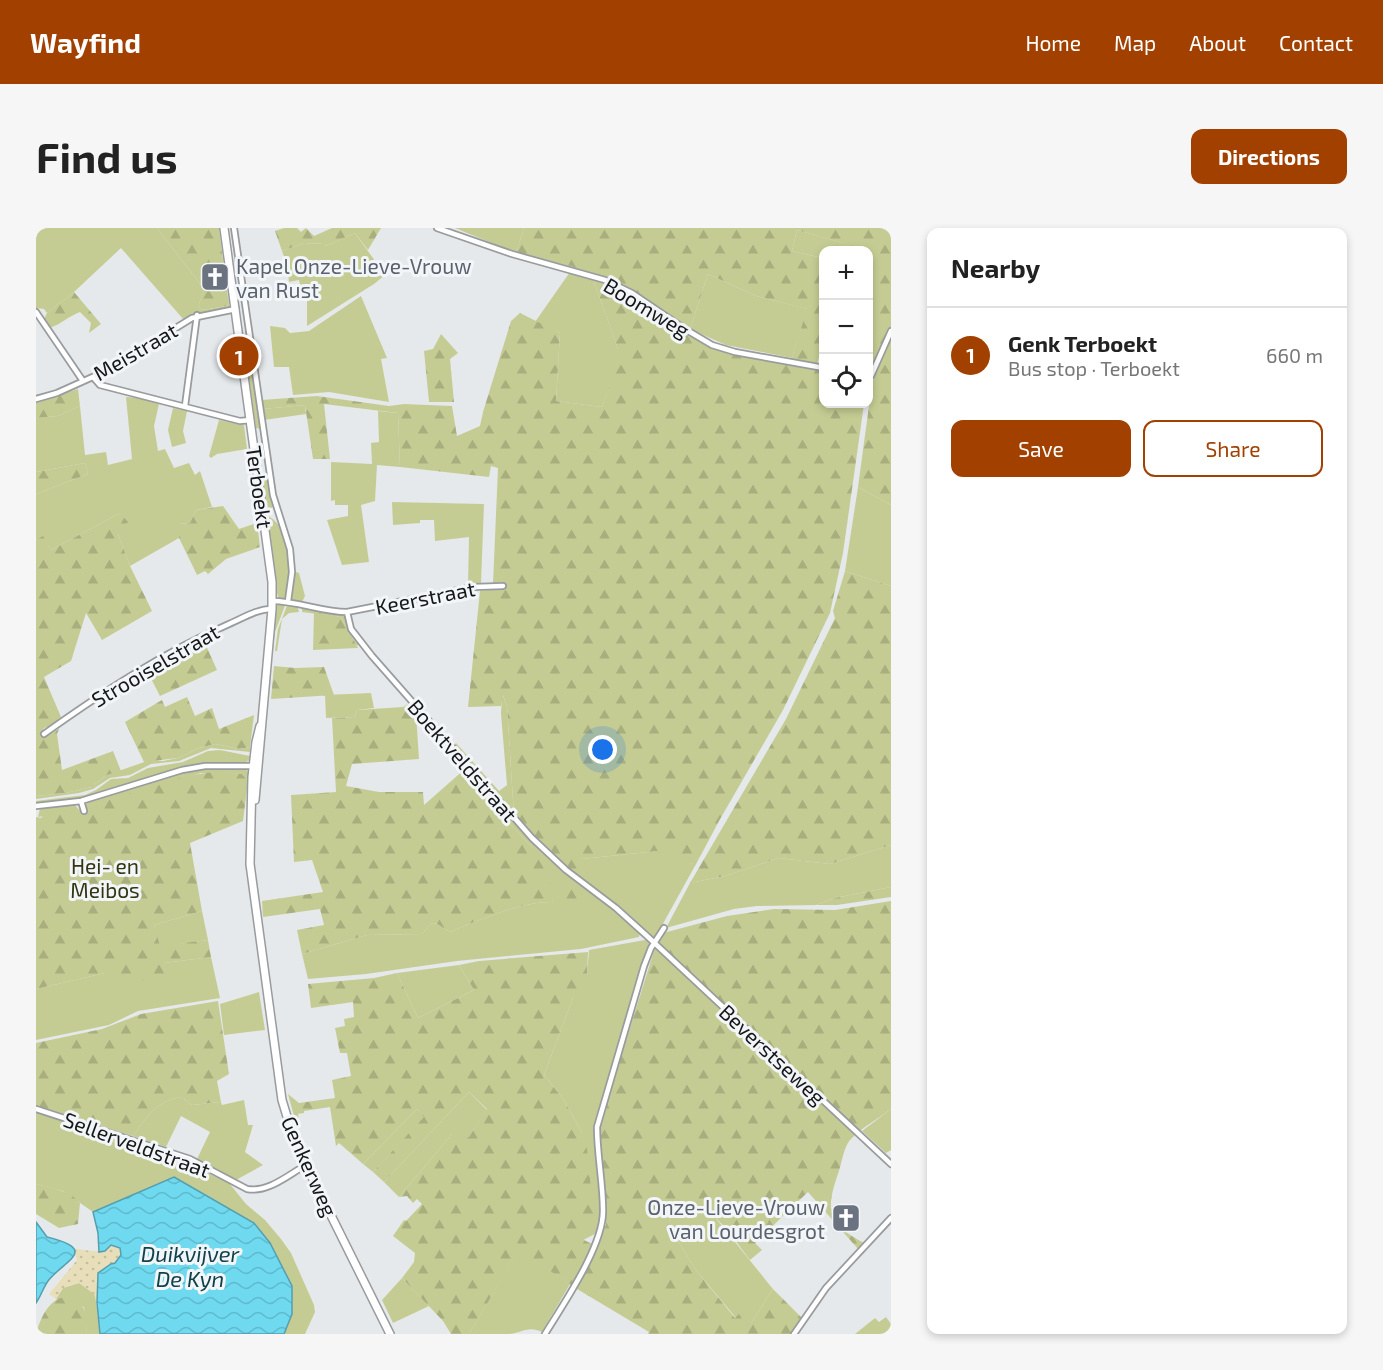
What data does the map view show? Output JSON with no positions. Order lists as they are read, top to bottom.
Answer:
{
  "streets": {
    "main road": ["Terboekt", "Genkerweg"],
    "street": [
      "Boomweg",
      "Meistraat",
      "Keerstraat",
      "Strooiselstraat",
      "Boektveldstraat",
      "Beverstseweg",
      "Sellerveldstraat"
    ]
  },
  "crossings": [
    ["Meistraat", "Terboekt"],
    ["Terboekt", "Strooiselstraat"],
    ["Terboekt", "Genkerweg"],
    ["Keerstraat", "Boektveldstraat"],
    ["Boektveldstraat", "Beverstseweg"],
    ["Sellerveldstraat", "Genkerweg"]
  ],
  "water": ["Duikvijver De Kyn"],
  "parks": ["Hei- en Meibos"],
  "places": {
    "church": ["Kapel Onze-Lieve-Vrouw van Rust", "Onze-Lieve-Vrouw van Lourdesgrot"]
  },
  "page": {
    "header": "Wayfind",
    "nav": [
      "Home",
      "Map",
      "About",
      "Contact"
    ],
    "buttons": [
      "Directions",
      ["Save", "Share"]
    ],
    "title": "Find us",
    "heading": "Nearby",
    "map_buttons": ["+", "−"],
    "list": [
      {
        "mark": "1",
        "name": "Genk Terboekt",
        "note": "Bus stop · Terboekt",
        "value": "660 m"
      }
    ],
    "pins": "1"
  }
}
